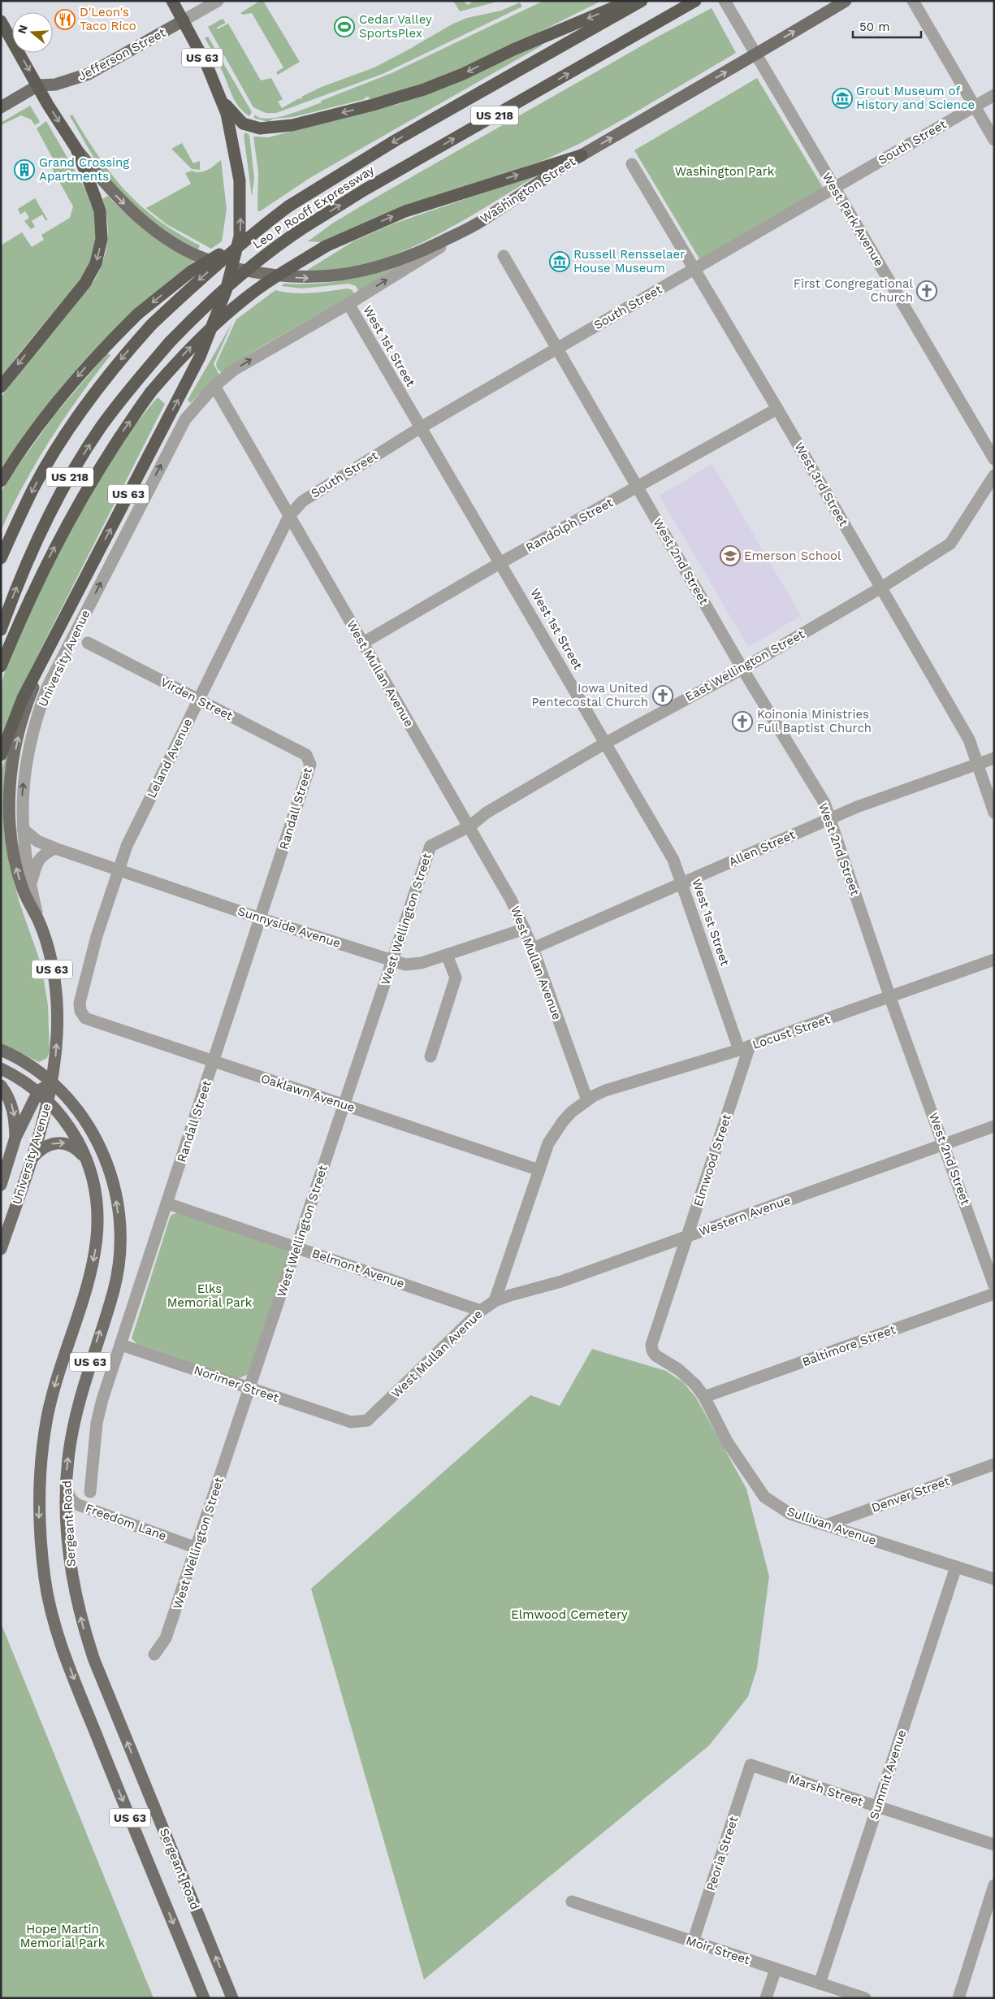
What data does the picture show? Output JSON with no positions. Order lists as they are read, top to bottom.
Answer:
{
  "streets": {
    "highway": ["US 63", "US 218", "Leo P Rooff Expressway"],
    "main road": [
      "Jefferson Street",
      "Washington Street",
      "University Avenue",
      "Sergeant Road"
    ],
    "street": [
      "South Street",
      "West Park Avenue",
      "West 1st Street",
      "West 3rd Street",
      "Randolph Street",
      "West 2nd Street",
      "East Wellington Street",
      "West Mullan Avenue",
      "Virden Street",
      "Leland Avenue",
      "Randall Street",
      "Allen Street",
      "West Wellington Street",
      "Sunnyside Avenue",
      "Locust Street",
      "Oaklawn Avenue",
      "Elmwood Street",
      "Western Avenue",
      "Belmont Avenue",
      "Baltimore Street",
      "Norimer Street",
      "Denver Street",
      "Freedom Lane",
      "Sullivan Avenue",
      "Summit Avenue",
      "Marsh Street",
      "Peoria Street",
      "Moir Street"
    ]
  },
  "crossings": [
    ["Jefferson Street", "US 63"],
    ["US 63", "University Avenue"],
    ["South Street", "West Park Avenue"],
    ["South Street", "West 1st Street"],
    ["South Street", "West 3rd Street"],
    ["South Street", "West 2nd Street"],
    ["South Street", "West Mullan Avenue"],
    ["South Street", "Leland Avenue"],
    ["Washington Street", "West Park Avenue"],
    ["Washington Street", "West 1st Street"],
    ["Washington Street", "University Avenue"],
    ["Washington Street", "West Mullan Avenue"],
    ["West 1st Street", "Randolph Street"],
    ["West 1st Street", "East Wellington Street"],
    ["West 1st Street", "Allen Street"],
    ["West 1st Street", "Locust Street"],
    ["West 1st Street", "Elmwood Street"],
    ["West 3rd Street", "Randolph Street"],
    ["West 3rd Street", "East Wellington Street"],
    ["West 3rd Street", "Allen Street"],
    ["Randolph Street", "West 2nd Street"],
    ["Randolph Street", "West Mullan Avenue"],
    ["West 2nd Street", "East Wellington Street"],
    ["West 2nd Street", "Allen Street"],
    ["West 2nd Street", "Locust Street"],
    ["West 2nd Street", "Western Avenue"],
    ["University Avenue", "West Mullan Avenue"],
    ["University Avenue", "Sunnyside Avenue"],
    ["University Avenue", "Sergeant Road"],
    ["East Wellington Street", "West Mullan Avenue"],
    ["East Wellington Street", "West Wellington Street"],
    ["West Mullan Avenue", "Leland Avenue"],
    ["West Mullan Avenue", "Allen Street"],
    ["West Mullan Avenue", "West Wellington Street"],
    ["West Mullan Avenue", "Sunnyside Avenue"],
    ["West Mullan Avenue", "Locust Street"],
    ["West Mullan Avenue", "Oaklawn Avenue"],
    ["West Mullan Avenue", "Western Avenue"],
    ["West Mullan Avenue", "Belmont Avenue"],
    ["West Mullan Avenue", "Norimer Street"],
    ["Virden Street", "Leland Avenue"],
    ["Virden Street", "Randall Street"],
    ["Leland Avenue", "Sunnyside Avenue"],
    ["Leland Avenue", "Oaklawn Avenue"],
    ["Randall Street", "Sunnyside Avenue"],
    ["Randall Street", "Oaklawn Avenue"],
    ["Randall Street", "Belmont Avenue"],
    ["Randall Street", "Norimer Street"],
    ["West Wellington Street", "Sunnyside Avenue"],
    ["West Wellington Street", "Oaklawn Avenue"],
    ["West Wellington Street", "Belmont Avenue"],
    ["West Wellington Street", "Norimer Street"],
    ["West Wellington Street", "Freedom Lane"],
    ["Locust Street", "Elmwood Street"],
    ["Elmwood Street", "Western Avenue"],
    ["Elmwood Street", "Sullivan Avenue"],
    ["Baltimore Street", "Sullivan Avenue"],
    ["Denver Street", "Sullivan Avenue"],
    ["Freedom Lane", "Sergeant Road"],
    ["Sullivan Avenue", "Summit Avenue"],
    ["Summit Avenue", "Marsh Street"],
    ["Summit Avenue", "Moir Street"],
    ["Marsh Street", "Peoria Street"],
    ["Peoria Street", "Moir Street"]
  ],
  "one_way": ["University Avenue"],
  "parks": [
    "Washington Park",
    "Elks Memorial Park",
    "Elmwood Cemetery",
    "Hope Martin Memorial Park"
  ],
  "places": {
    "restaurant": ["D'Leon's Taco Rico"],
    "sports": ["Cedar Valley SportsPlex"],
    "museum": ["Grout Museum of History and Science", "Russell Rensselaer House Museum"],
    "building": ["Grand Crossing Apartments"],
    "church": ["First Congregational Church", "Iowa United Pentecostal Church", "Koinonia Ministries Full Baptist Church"],
    "school or university": ["Emerson School"]
  },
  "scale_bar": "50 m",
  "north": "left"
}
